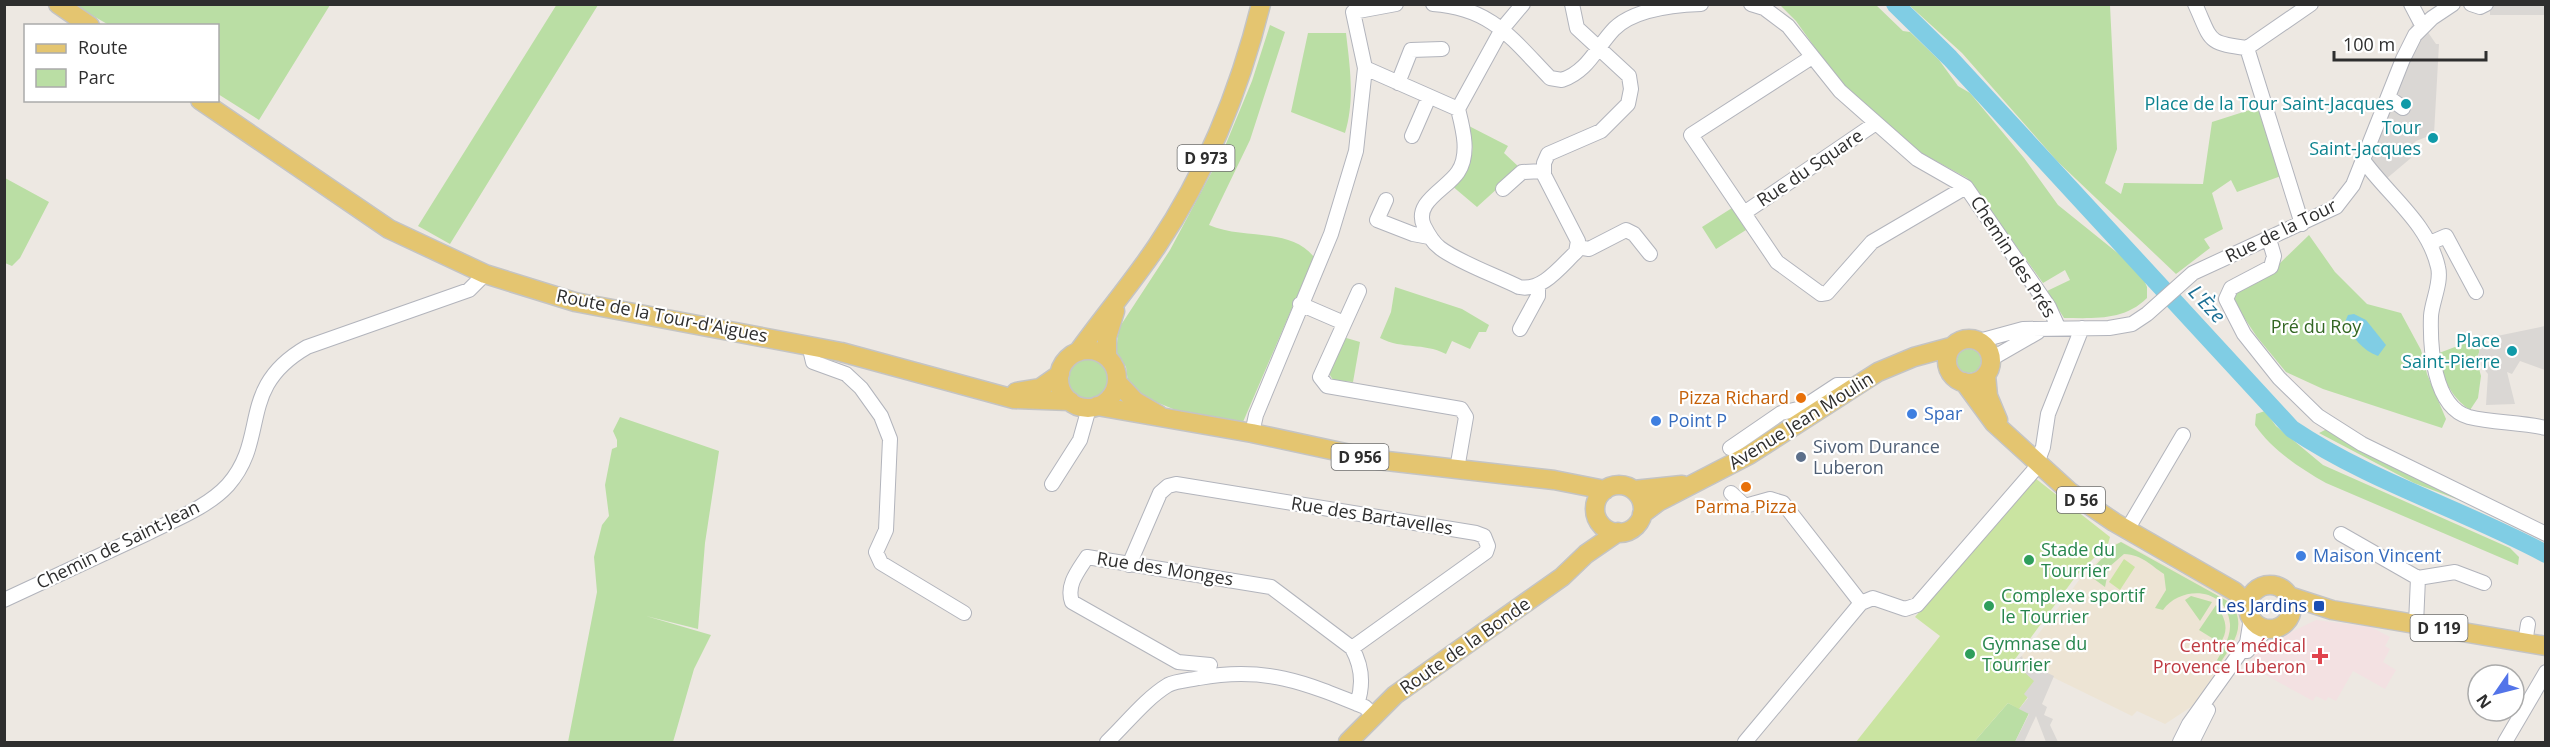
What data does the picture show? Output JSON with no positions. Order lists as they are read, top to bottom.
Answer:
{
  "streets": {
    "main road": [
      "D 973",
      "Route de la Tour-d'Aigues",
      "Avenue Jean Moulin",
      "D 956",
      "D 56",
      "D 119",
      "Route de la Bonde"
    ],
    "street": [
      "Rue du Square",
      "Rue de la Tour",
      "Chemin des Prés",
      "Rue des Bartavelles",
      "Chemin de Saint-Jean",
      "Rue des Monges"
    ]
  },
  "crossings": [
    ["D 973", "Route de la Tour-d'Aigues"],
    ["D 973", "D 956"],
    ["Rue du Square", "Chemin des Prés"],
    ["Route de la Tour-d'Aigues", "D 956"],
    ["Route de la Tour-d'Aigues", "Chemin de Saint-Jean"],
    ["Avenue Jean Moulin", "D 956"],
    ["Avenue Jean Moulin", "Route de la Bonde"],
    ["D 956", "Route de la Bonde"],
    ["D 56", "D 119"],
    ["Rue des Bartavelles", "Rue des Monges"]
  ],
  "water": ["L'Èze"],
  "parks": ["Pré du Roy"],
  "places": {
    "other": [
      "Place de la Tour Saint-Jacques",
      "Tour Saint-Jacques",
      "Place Saint-Pierre",
      "Pizza Richard",
      "Spar",
      "Point P",
      "Sivom Durance Luberon",
      "Parma Pizza",
      "Maison Vincent",
      "Stade du Tourrier",
      "Complexe sportif le Tourrier",
      "Gymnase du Tourrier"
    ],
    "transit": ["Les Jardins"],
    "health": ["Centre médical Provence Luberon"]
  },
  "legend": ["Route", "Parc"],
  "scale_bar": "100 m",
  "north": "bottom left"
}
